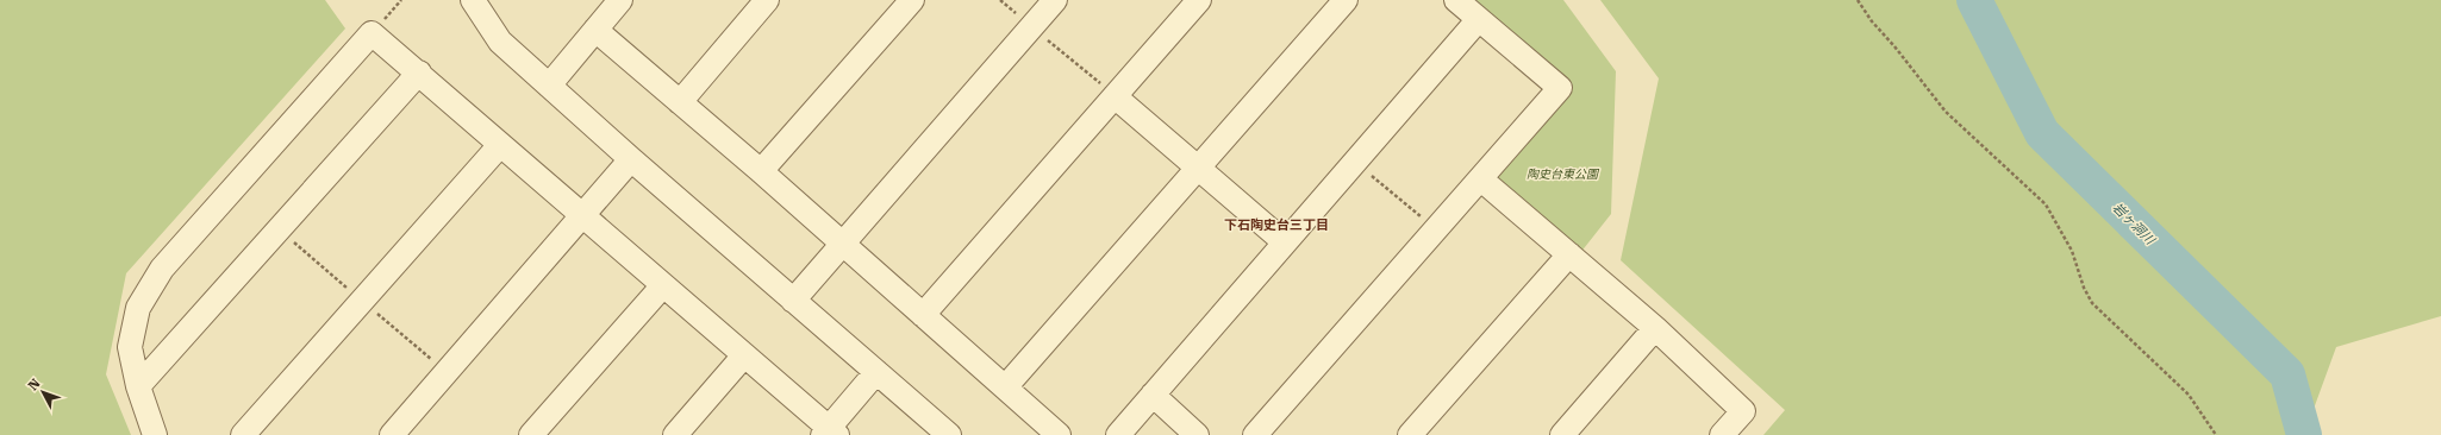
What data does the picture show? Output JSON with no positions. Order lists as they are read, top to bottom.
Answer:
{
  "districts": ["下石陶史台三丁目"],
  "water": ["岩ヶ洞川"],
  "parks": ["陶史台東公園"],
  "north": "top left"
}
